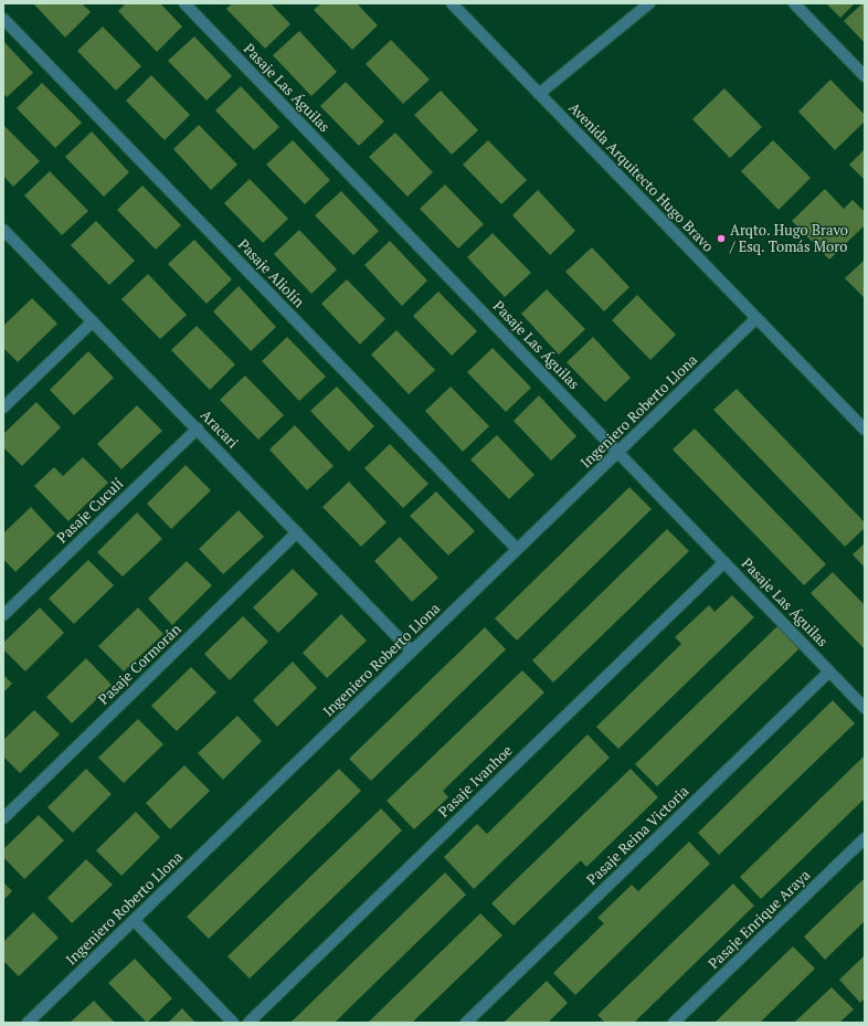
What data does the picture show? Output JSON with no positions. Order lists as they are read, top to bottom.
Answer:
{
  "streets": {
    "street": [
      "Pasaje Las Águilas",
      "Avenida Arquitecto Hugo Bravo",
      "Pasaje Aliolín",
      "Ingeniero Roberto Llona",
      "Aracari",
      "Pasaje Cuculí",
      "Pasaje Cormorán",
      "Pasaje Ivanhoe",
      "Pasaje Reina Victoria",
      "Pasaje Enrique Araya"
    ]
  },
  "crossings": [
    ["Pasaje Las Águilas", "Ingeniero Roberto Llona"],
    ["Pasaje Las Águilas", "Pasaje Ivanhoe"],
    ["Pasaje Las Águilas", "Pasaje Reina Victoria"],
    ["Avenida Arquitecto Hugo Bravo", "Ingeniero Roberto Llona"],
    ["Pasaje Aliolín", "Ingeniero Roberto Llona"],
    ["Ingeniero Roberto Llona", "Aracari"],
    ["Aracari", "Pasaje Cuculí"],
    ["Aracari", "Pasaje Cormorán"]
  ],
  "places": ["Arqto. Hugo Bravo / Esq. Tomás Moro"]
}
